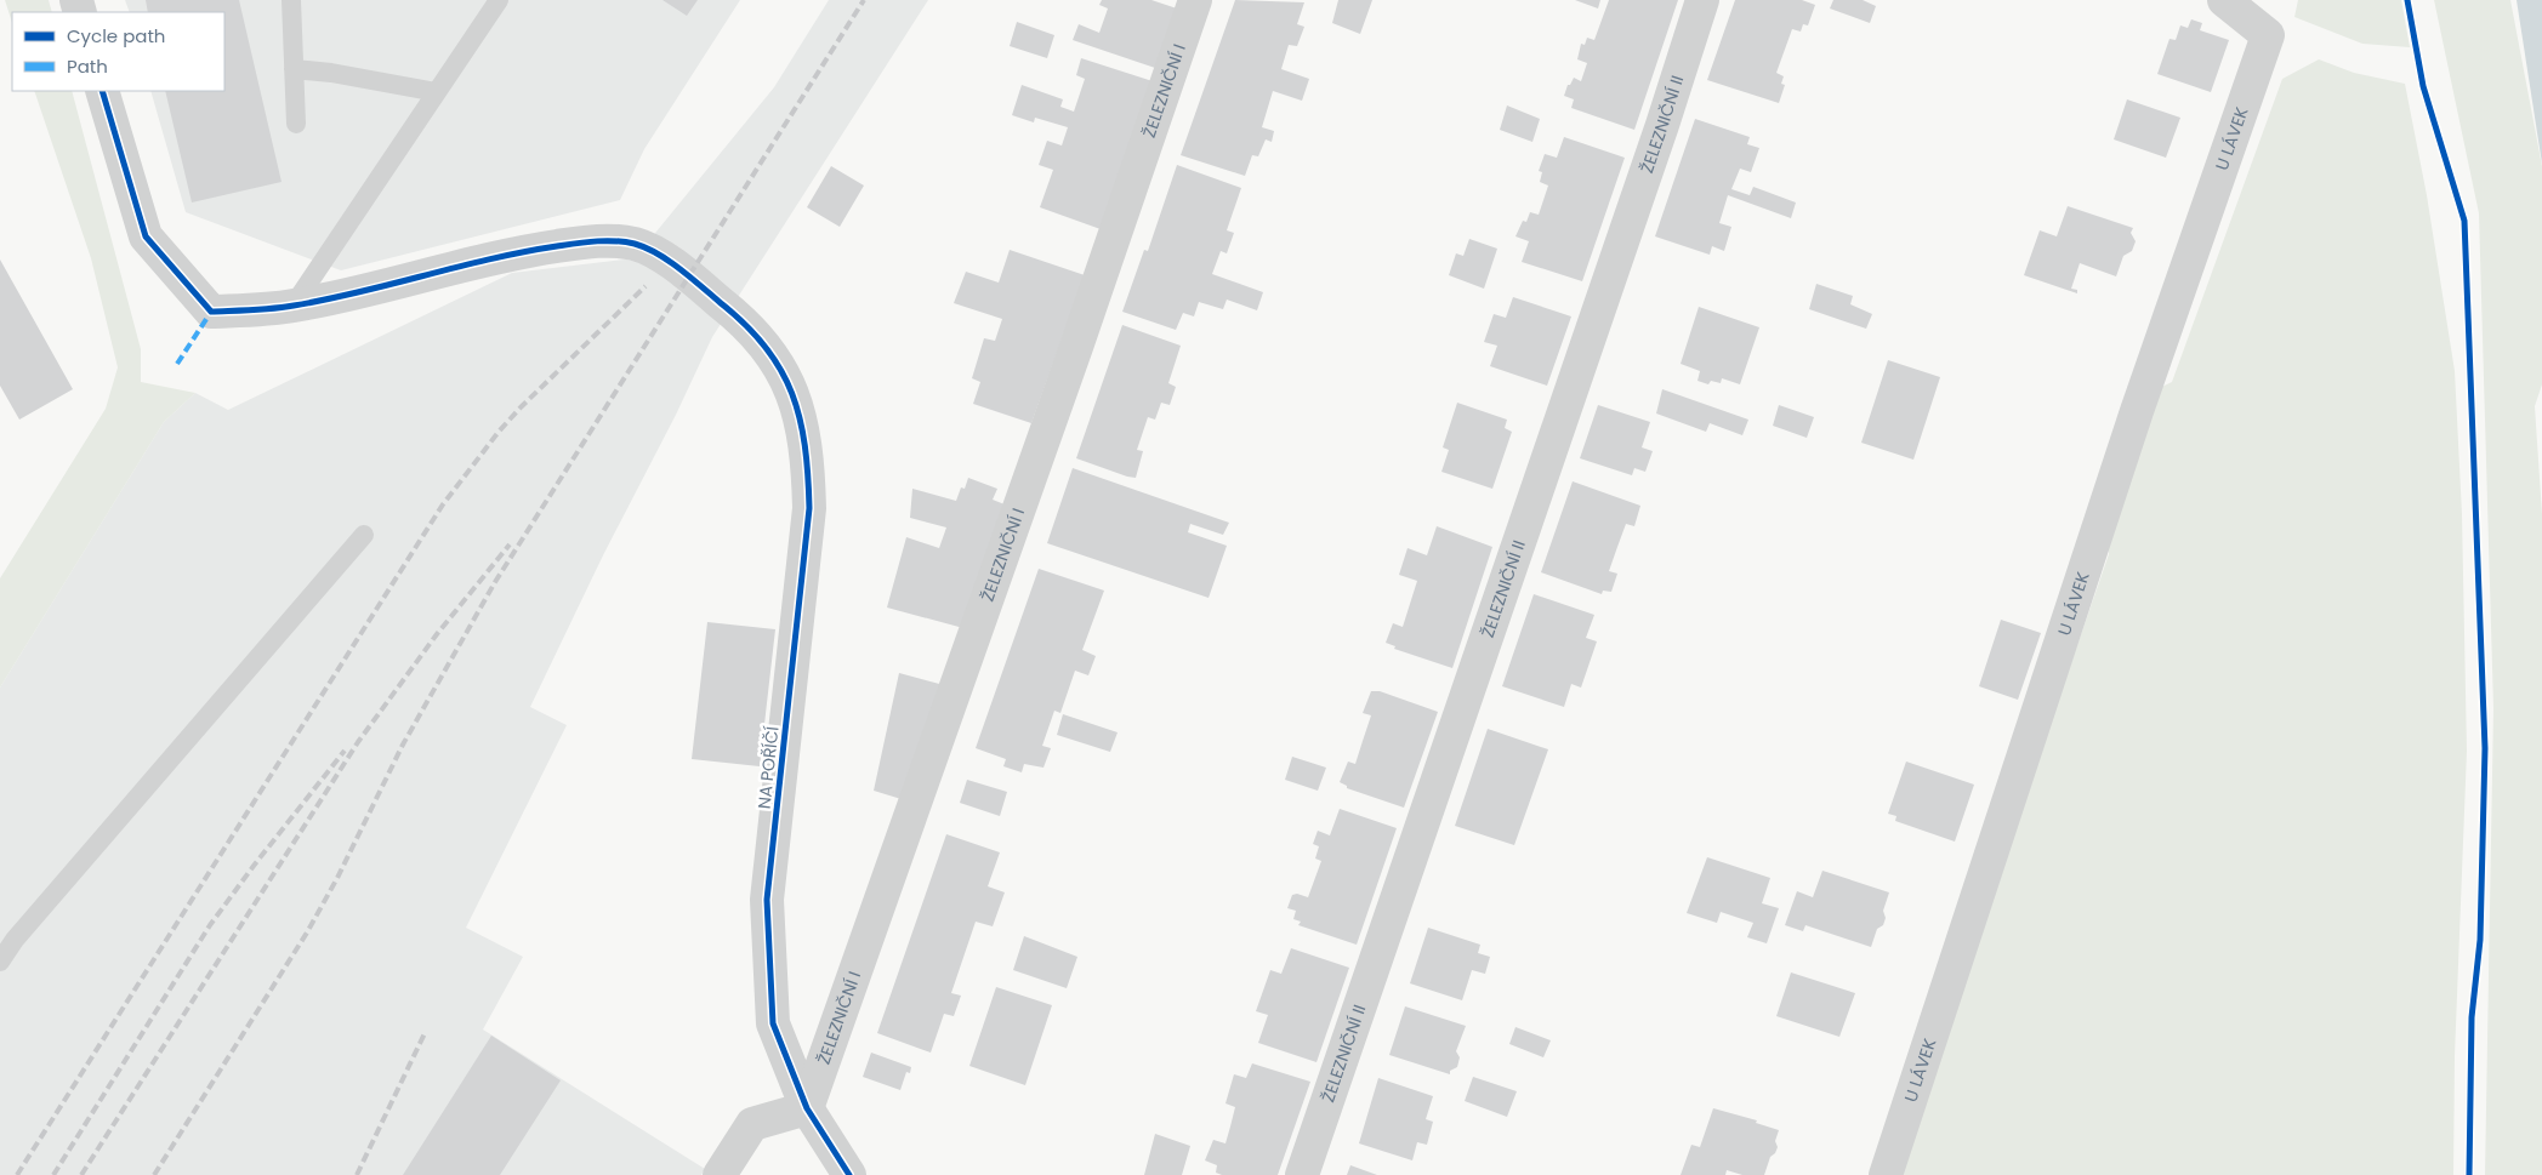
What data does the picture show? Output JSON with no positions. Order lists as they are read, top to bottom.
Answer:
{
  "streets": {
    "street": [
      "ŽELEZNIČNÍ I",
      "ŽELEZNIČNÍ II",
      "U LÁVEK",
      "NA POŘÍČÍ"
    ]
  },
  "crossings": [
    ["ŽELEZNIČNÍ I", "NA POŘÍČÍ"]
  ],
  "legend": ["Cycle path", "Path"]
}
